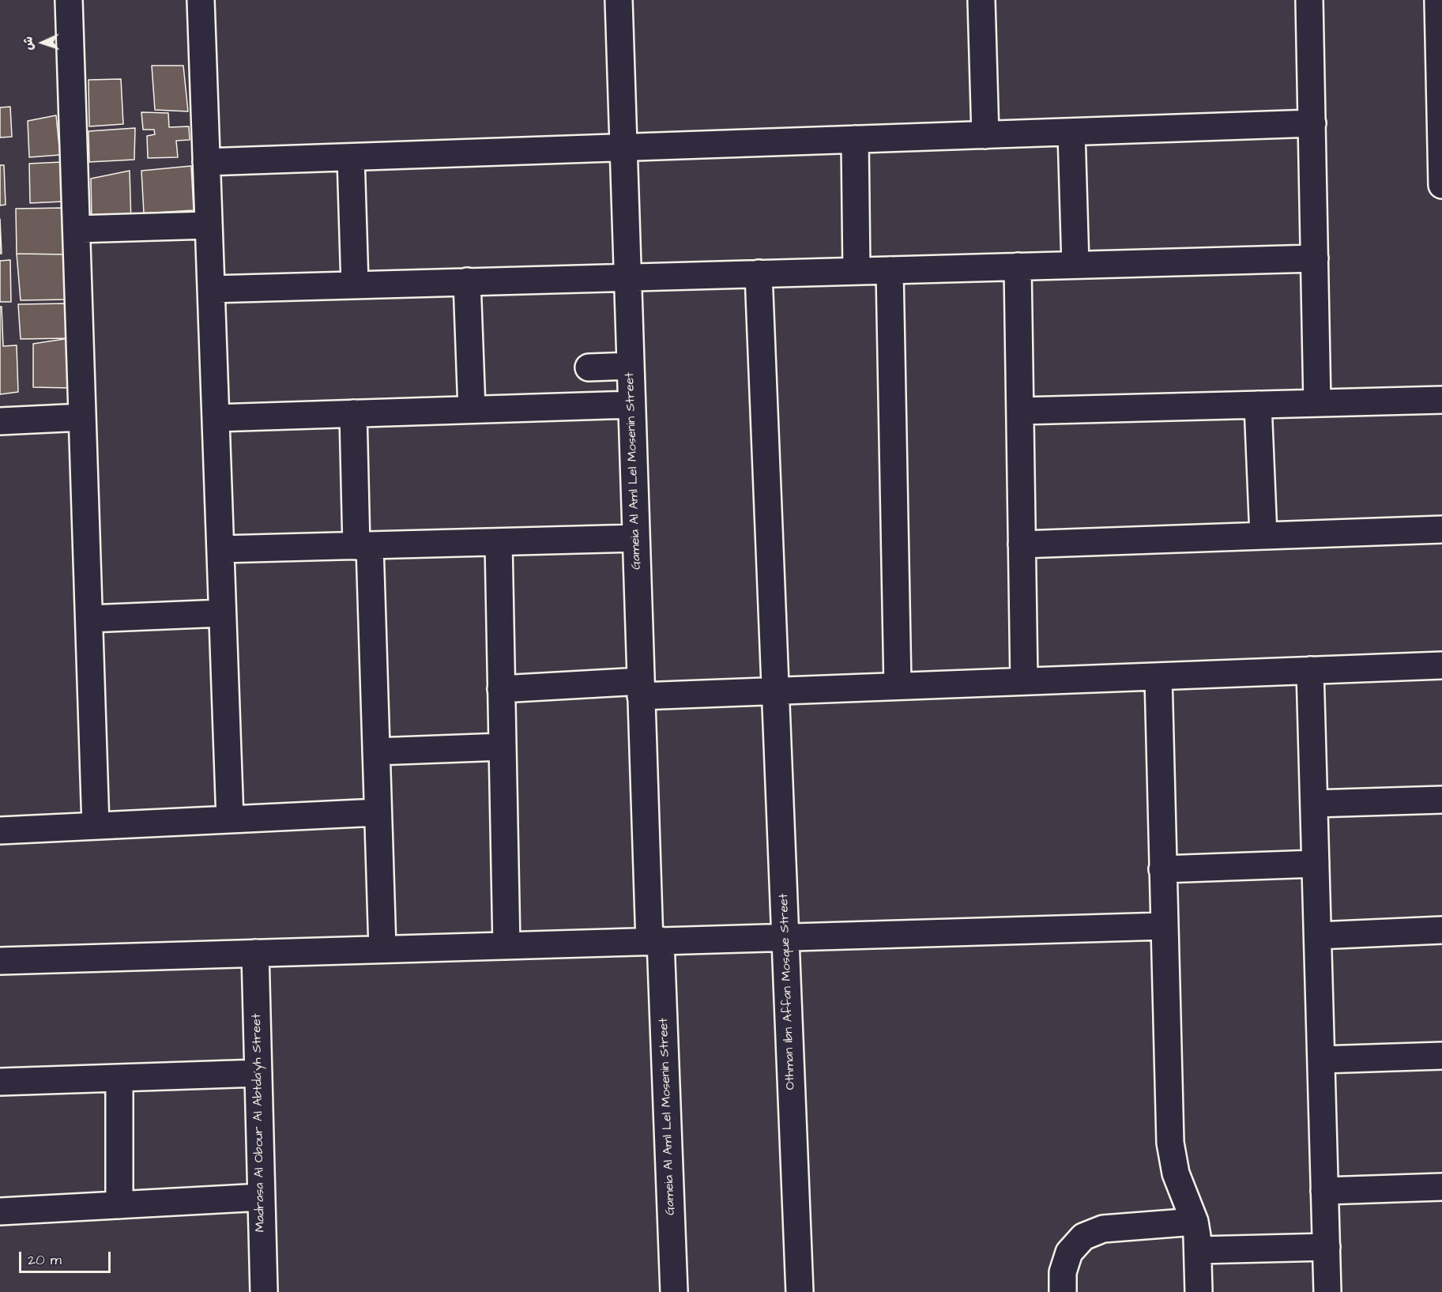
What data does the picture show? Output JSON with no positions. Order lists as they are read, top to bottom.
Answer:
{
  "streets": {
    "street": ["Gameia Al Aml Lel Mosenin Street", "Othman Ibn Affan Mosque Street", "Madrasa Al Obour Al Abtda'yh Street"]
  },
  "scale_bar": "20 m",
  "north": "left"
}
